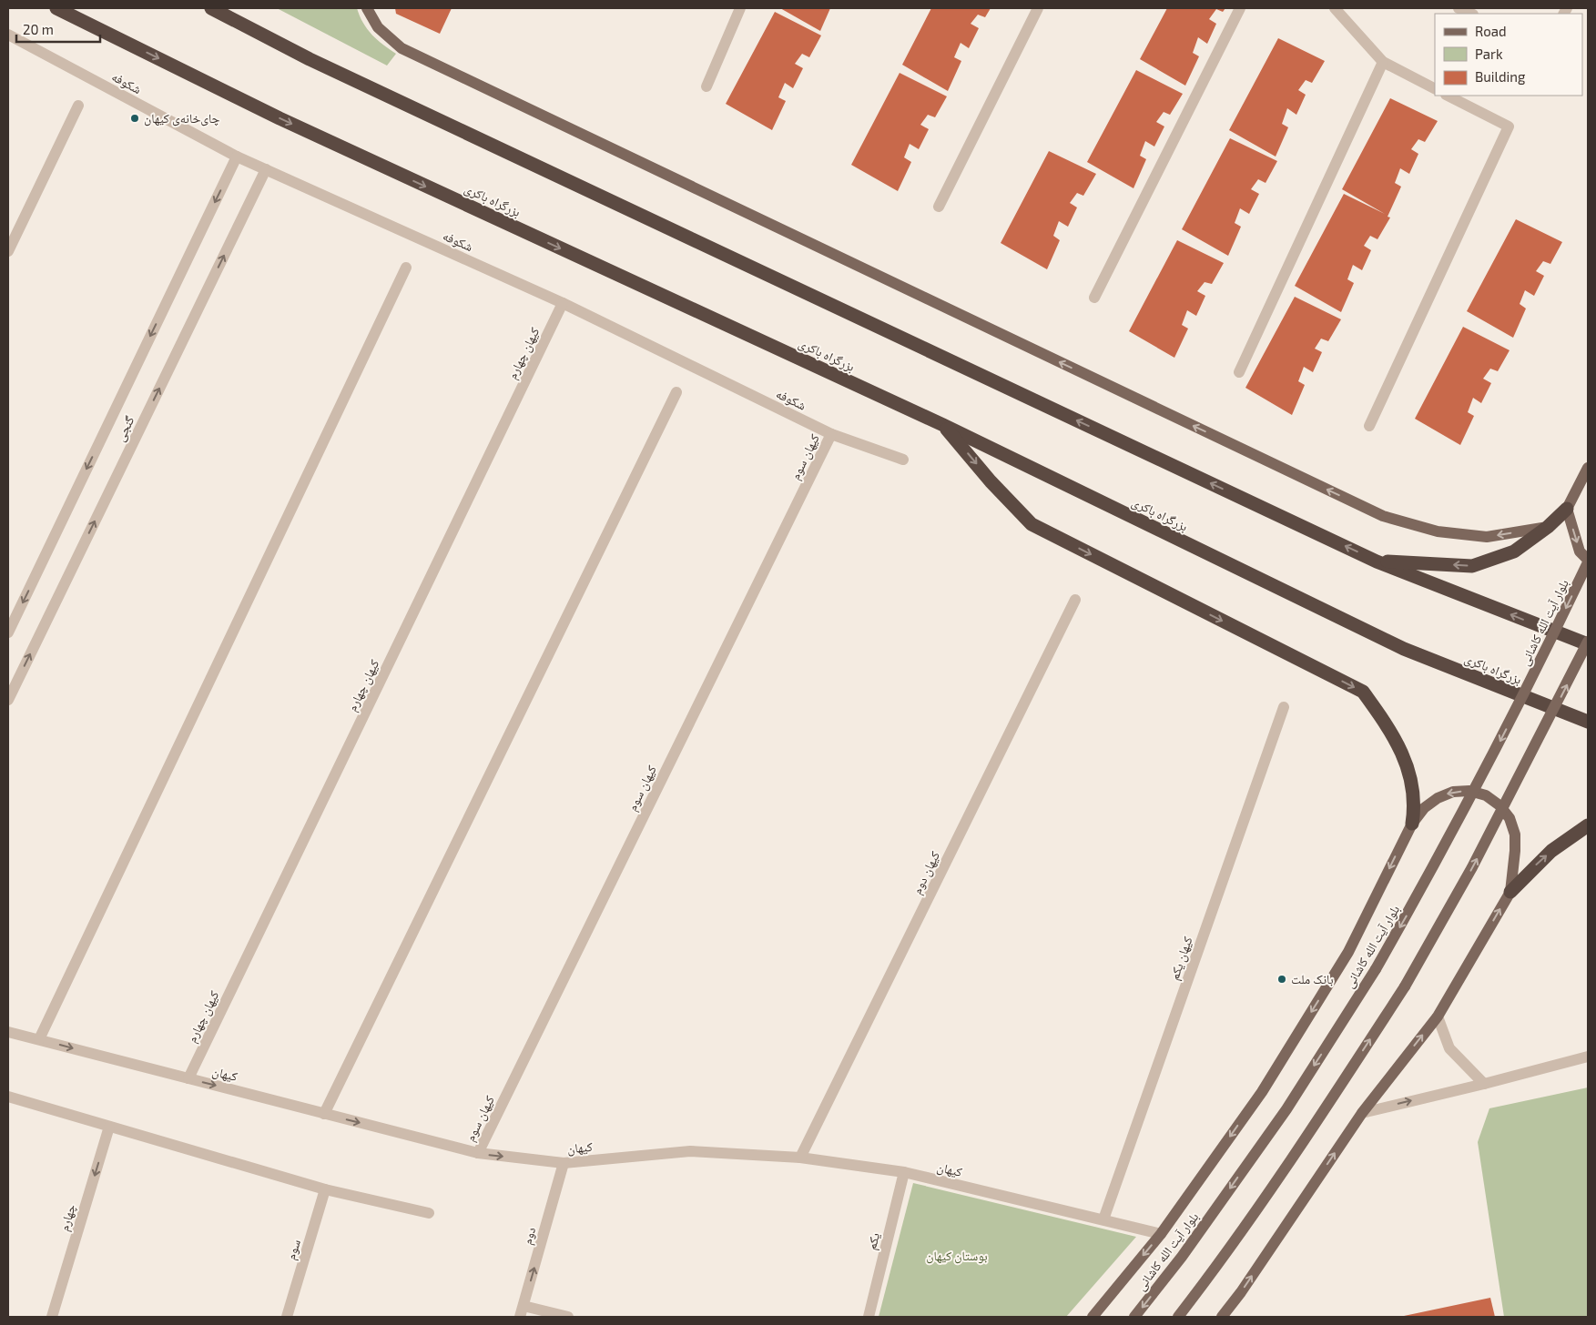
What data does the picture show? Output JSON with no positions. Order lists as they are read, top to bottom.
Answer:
{
  "streets": {
    "highway": ["بزرگراه باکری"],
    "main road": ["بلوار آیت الله کاشانی"],
    "street": [
      "شکوفه",
      "کیهان چهارم",
      "گنجی",
      "کیهان سوم",
      "کیهان دوم",
      "کیهان یکم",
      "کیهان",
      "چهارم",
      "دوم",
      "یکم",
      "سوم"
    ]
  },
  "crossings": [
    ["شکوفه", "کیهان چهارم"],
    ["شکوفه", "گنجی"],
    ["شکوفه", "کیهان سوم"],
    ["کیهان چهارم", "کیهان"],
    ["کیهان سوم", "کیهان"],
    ["کیهان دوم", "کیهان"],
    ["کیهان یکم", "کیهان"],
    ["کیهان", "دوم"],
    ["کیهان", "یکم"]
  ],
  "one_way": ["چهارم", "دوم"],
  "parks": ["بوستان کیهان"],
  "places": ["چای‌خانه‌ی کیهان", "بانک ملت"],
  "legend": ["Road", "Park", "Building"],
  "scale_bar": "20 m"
}
